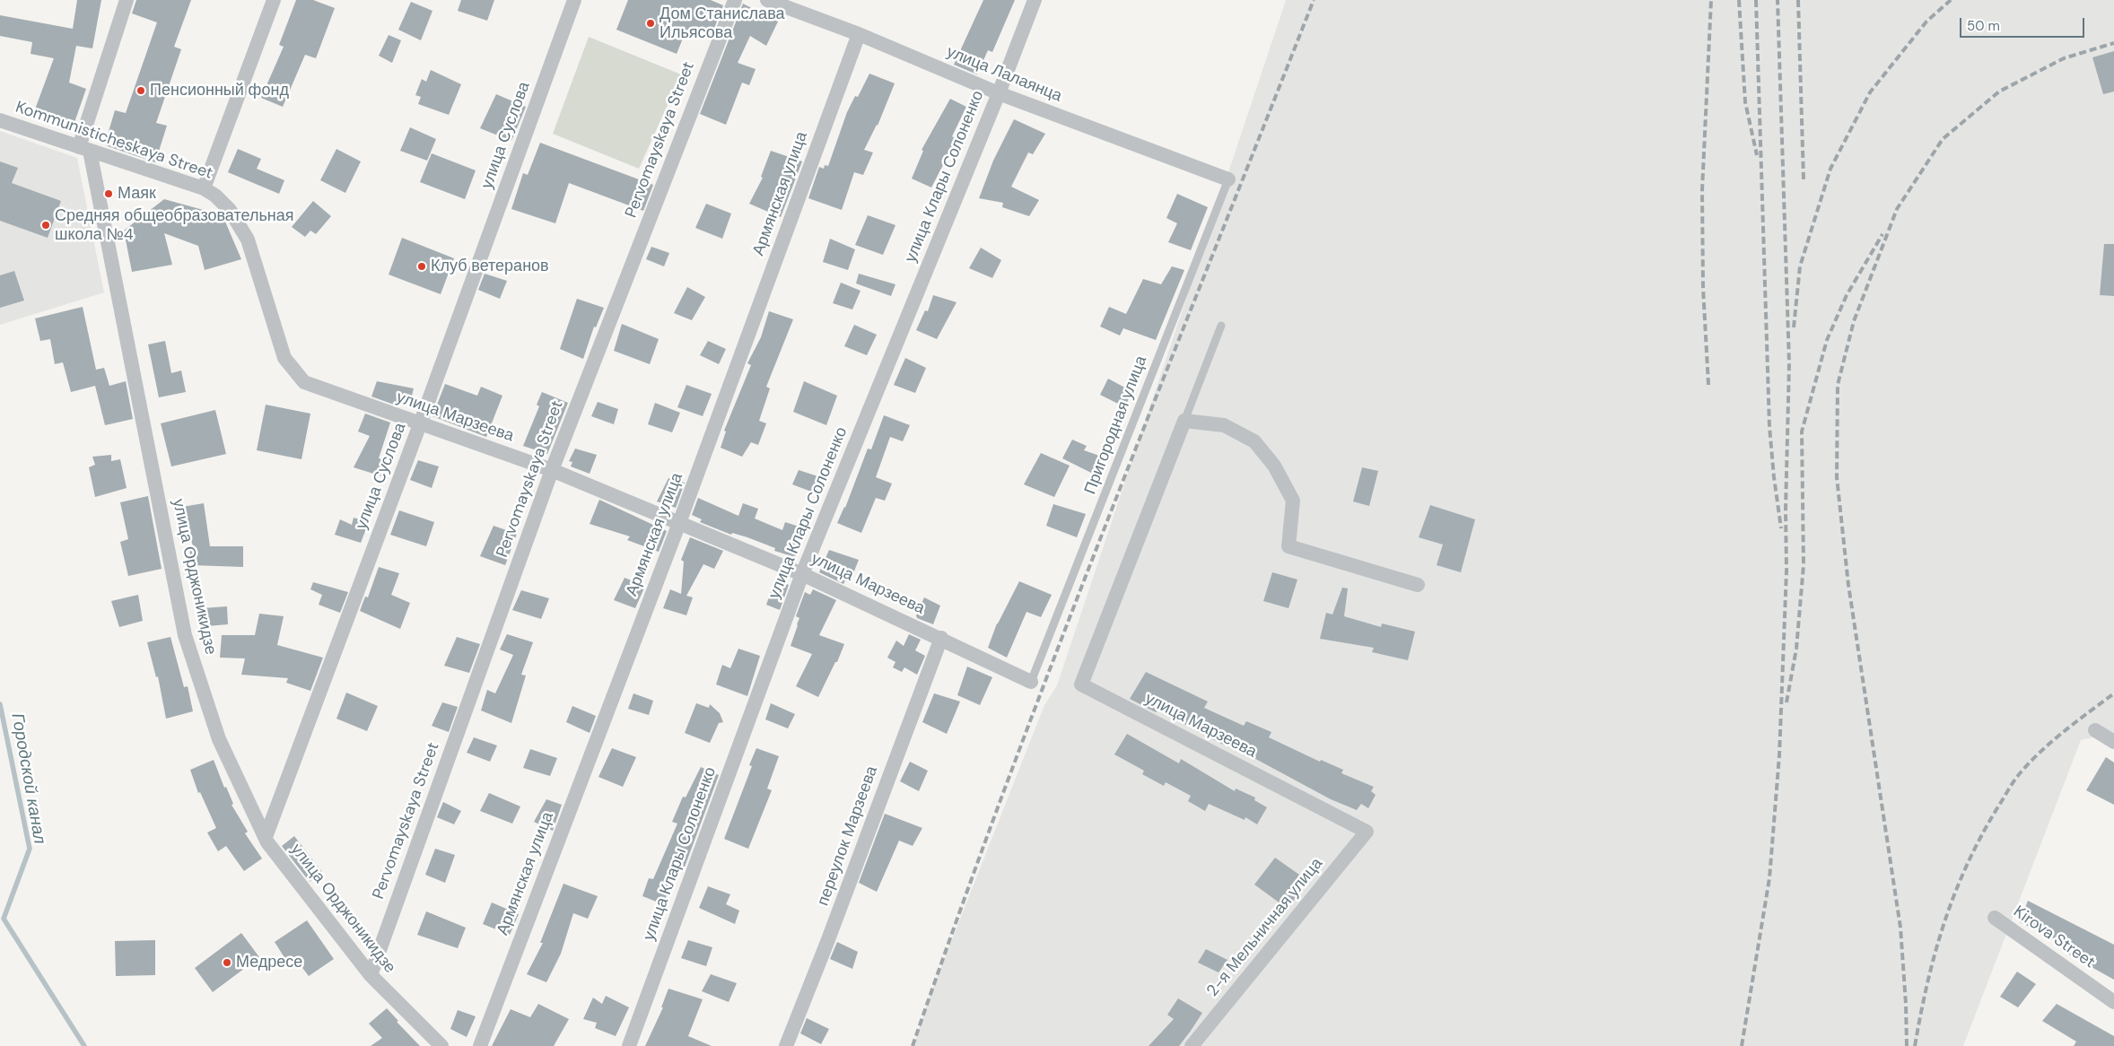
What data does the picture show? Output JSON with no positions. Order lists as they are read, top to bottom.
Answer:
{
  "streets": {
    "street": [
      "улица Лалаянца",
      "улица Суслова",
      "Pervomayskaya Street",
      "Kommunisticheskaya Street",
      "улица Клары Солоненко",
      "Армянская улица",
      "улица Марзеева",
      "улица Орджоникидзе",
      "переулок Марзеева",
      "2-я Мельничная улица",
      "Kirova Street"
    ],
    "lane": ["Пригородная улица"]
  },
  "crossings": [
    ["улица Лалаянца", "улица Клары Солоненко"],
    ["улица Лалаянца", "Армянская улица"],
    ["улица Лалаянца", "Пригородная улица"],
    ["улица Суслова", "улица Марзеева"],
    ["улица Суслова", "улица Орджоникидзе"],
    ["Pervomayskaya Street", "улица Марзеева"],
    ["Pervomayskaya Street", "улица Орджоникидзе"],
    ["Kommunisticheskaya Street", "улица Марзеева"],
    ["Kommunisticheskaya Street", "улица Орджоникидзе"],
    ["улица Клары Солоненко", "улица Марзеева"],
    ["Армянская улица", "улица Марзеева"],
    ["улица Марзеева", "Пригородная улица"],
    ["улица Марзеева", "переулок Марзеева"],
    ["улица Марзеева", "2-я Мельничная улица"]
  ],
  "water": ["Городской канал"],
  "places": [
    "Дом Станислава Ильясова",
    "Пенсионный фонд",
    "Маяк",
    "Средняя общеобразовательная школа №4",
    "Клуб ветеранов",
    "Медресе"
  ],
  "scale_bar": "50 m"
}
